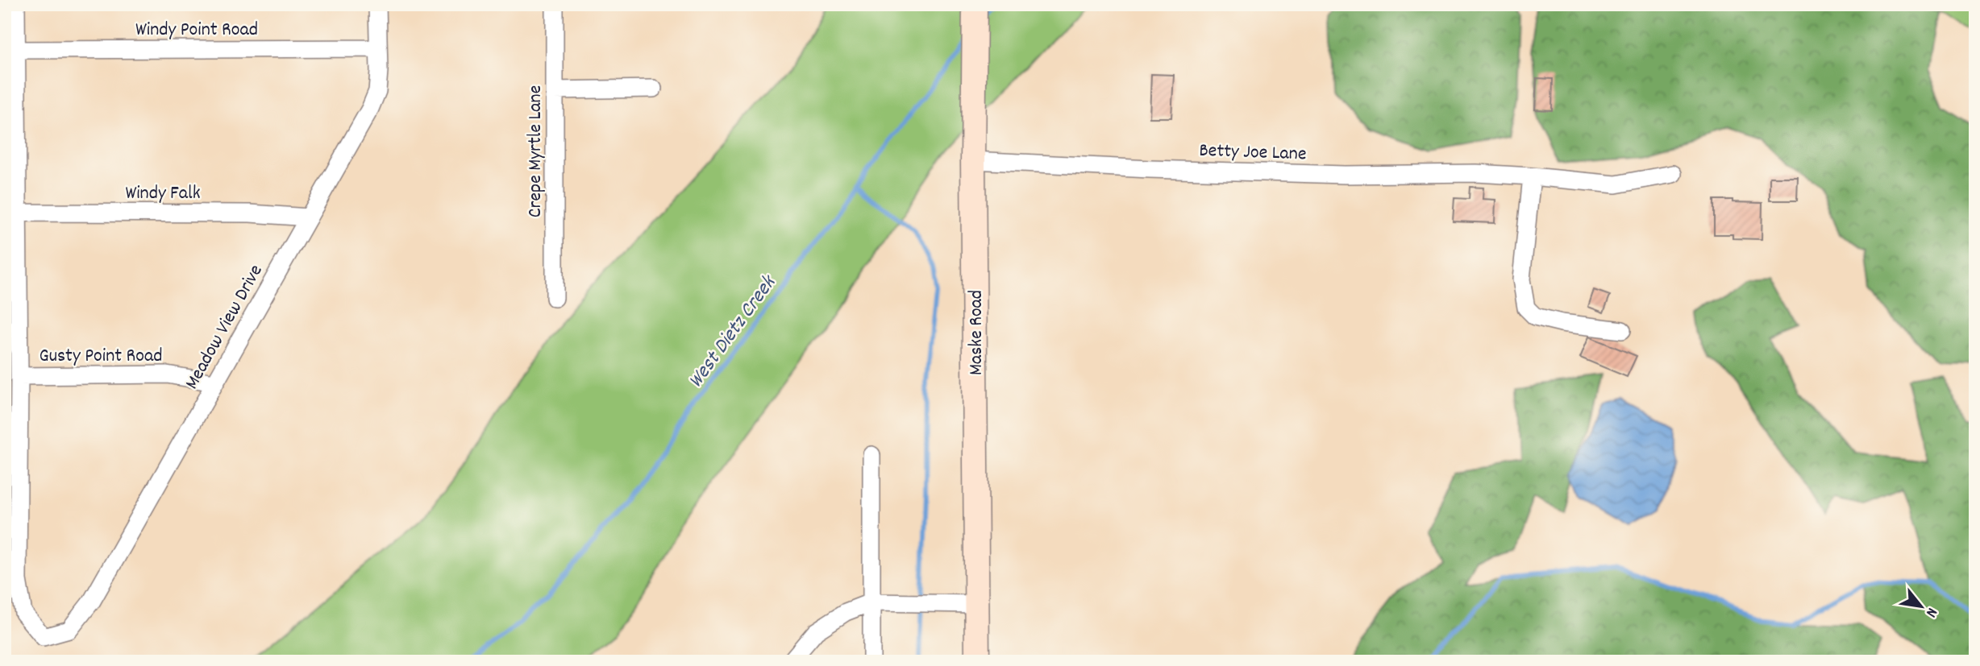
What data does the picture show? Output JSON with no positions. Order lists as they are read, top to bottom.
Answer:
{
  "streets": {
    "street": [
      "Windy Point Road",
      "Betty Joe Lane",
      "Crepe Myrtle Lane",
      "Windy Falk",
      "Meadow View Drive",
      "Maske Road",
      "Gusty Point Road"
    ]
  },
  "crossings": [
    ["Windy Point Road", "Meadow View Drive"],
    ["Betty Joe Lane", "Maske Road"],
    ["Windy Falk", "Meadow View Drive"],
    ["Meadow View Drive", "Gusty Point Road"]
  ],
  "water": ["West Dietz Creek"],
  "north": "bottom right"
}
